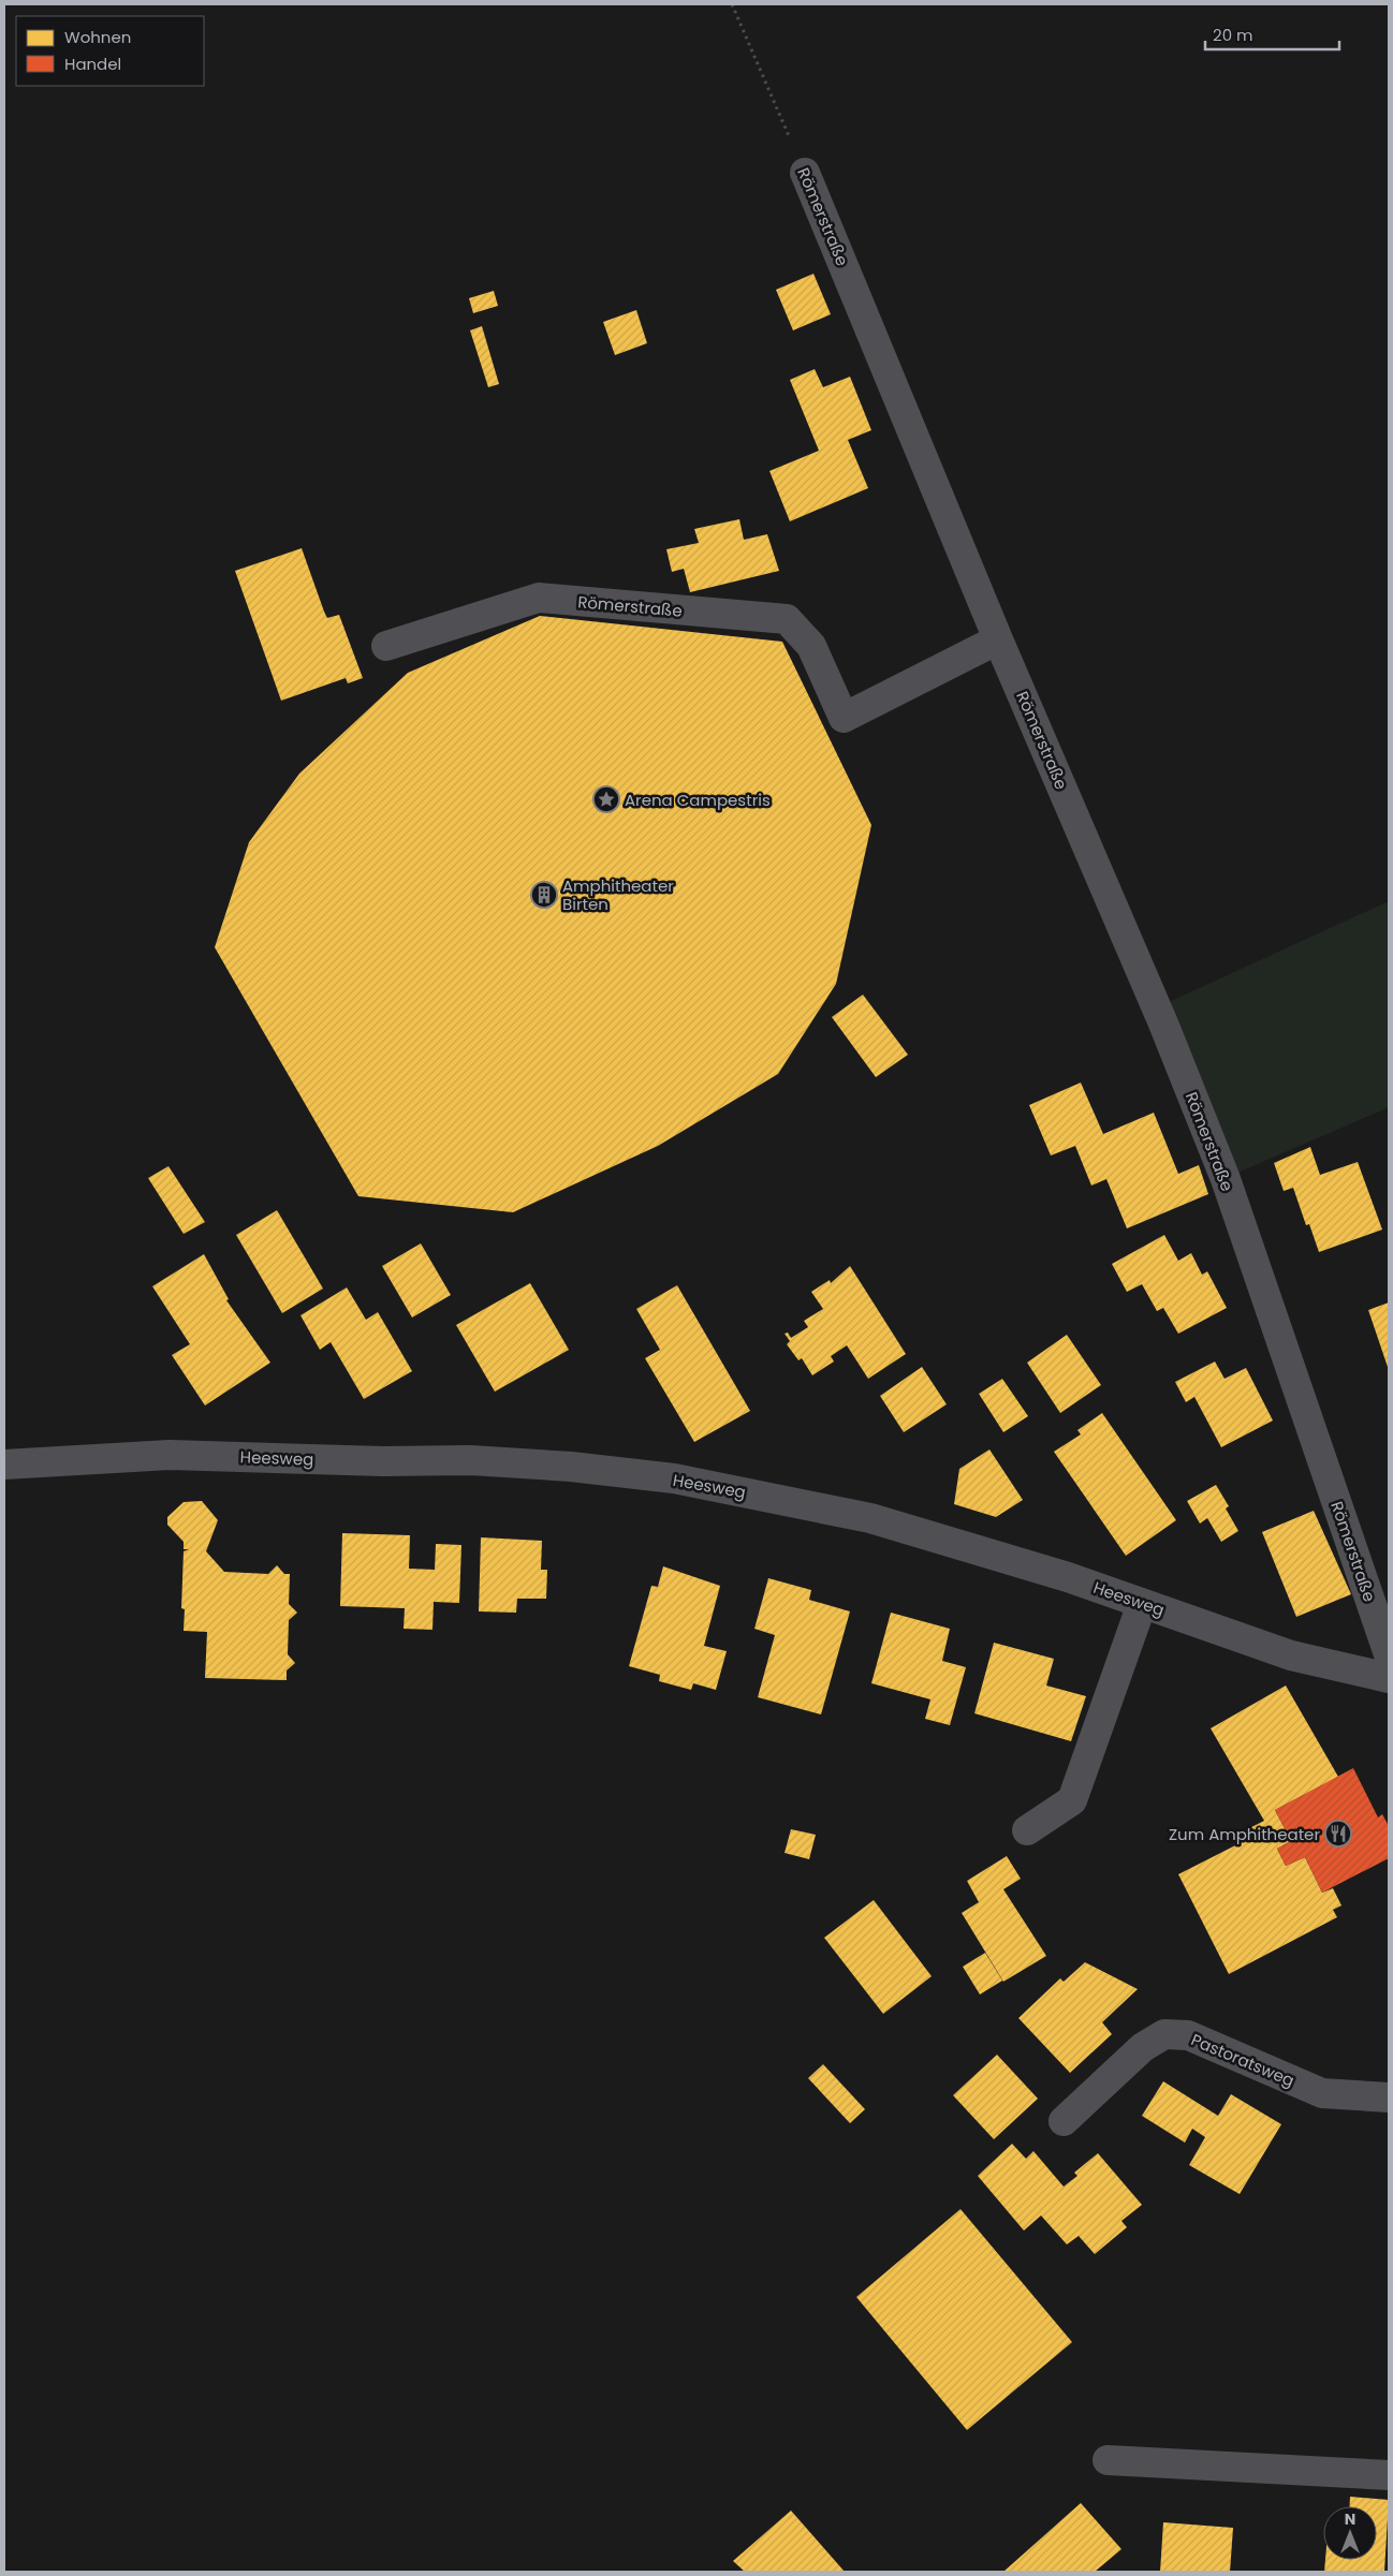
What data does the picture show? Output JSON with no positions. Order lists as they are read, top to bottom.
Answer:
{
  "streets": {
    "street": ["Römerstraße", "Heesweg", "Pastoratsweg"]
  },
  "places": {
    "place": ["Arena Campestris"],
    "building": ["Amphitheater Birten"],
    "restaurant": ["Zum Amphitheater"]
  },
  "legend": ["Wohnen", "Handel"],
  "scale_bar": "20 m",
  "north": "top"
}
